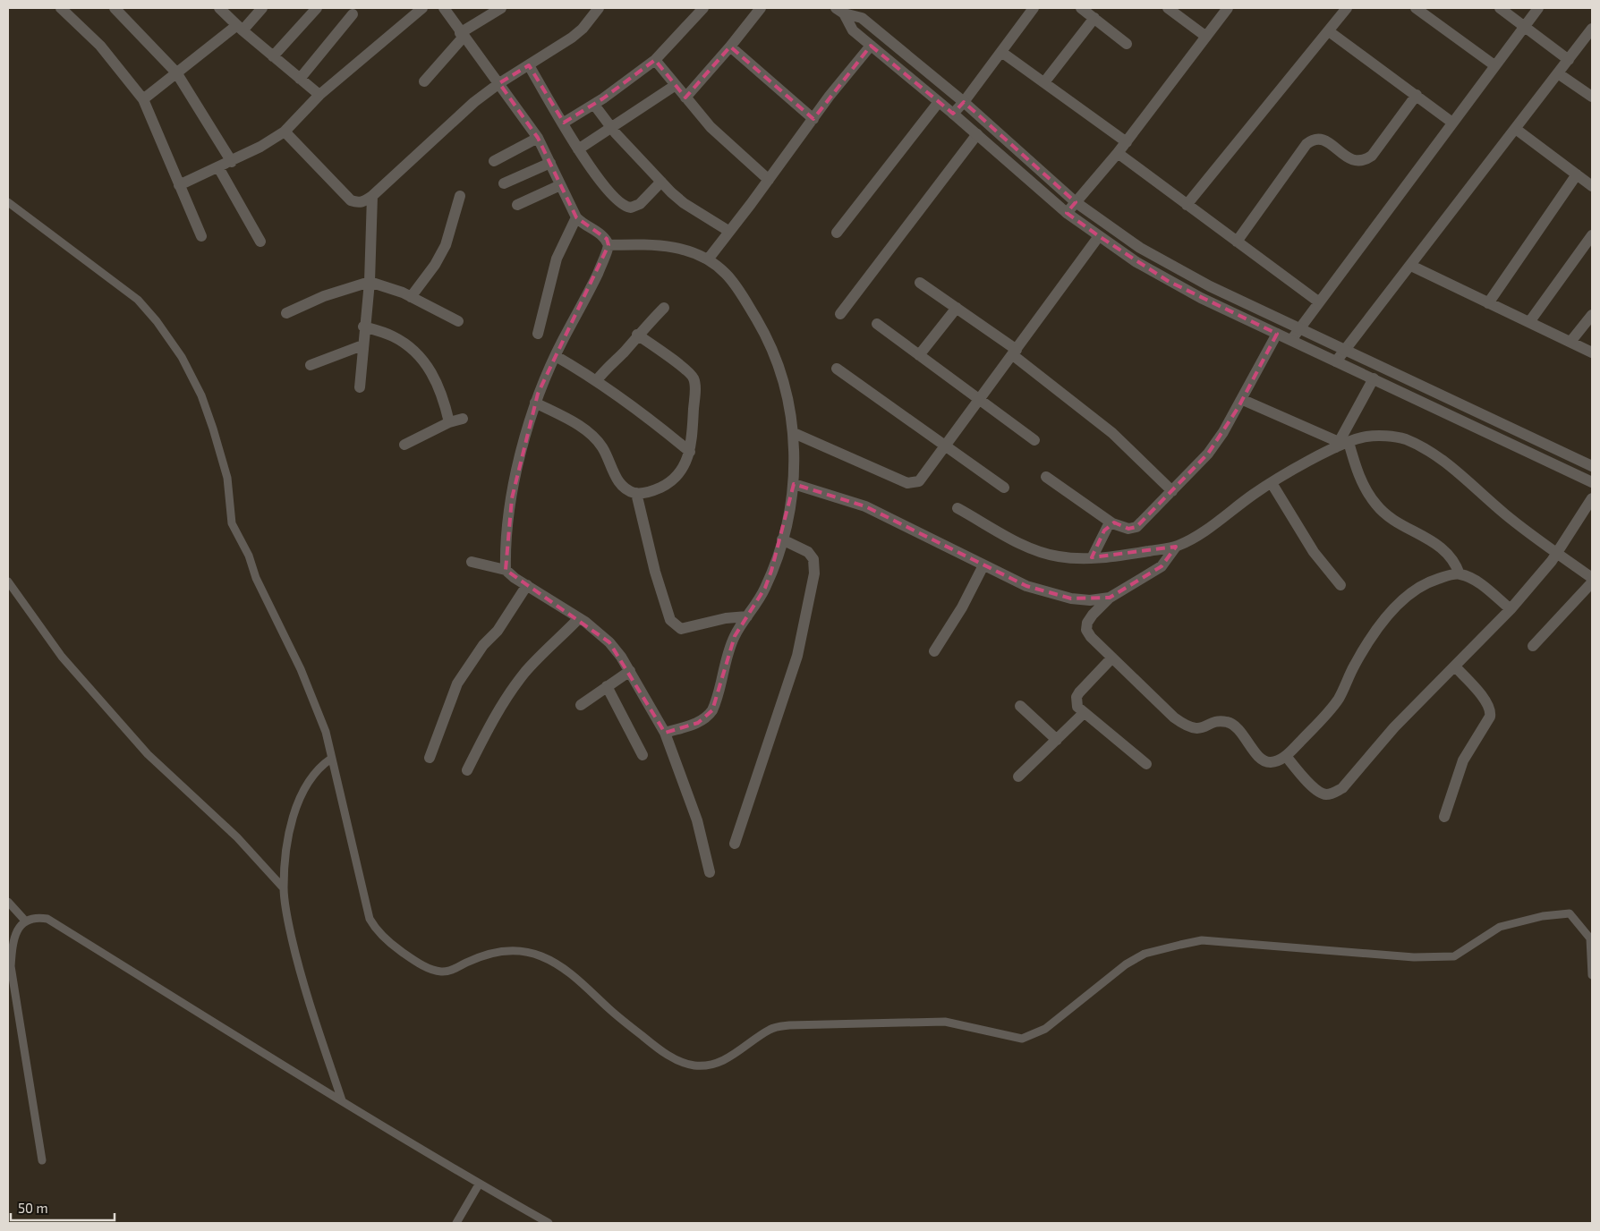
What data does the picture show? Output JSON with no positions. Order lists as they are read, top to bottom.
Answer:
{
  "scale_bar": "50 m"
}
